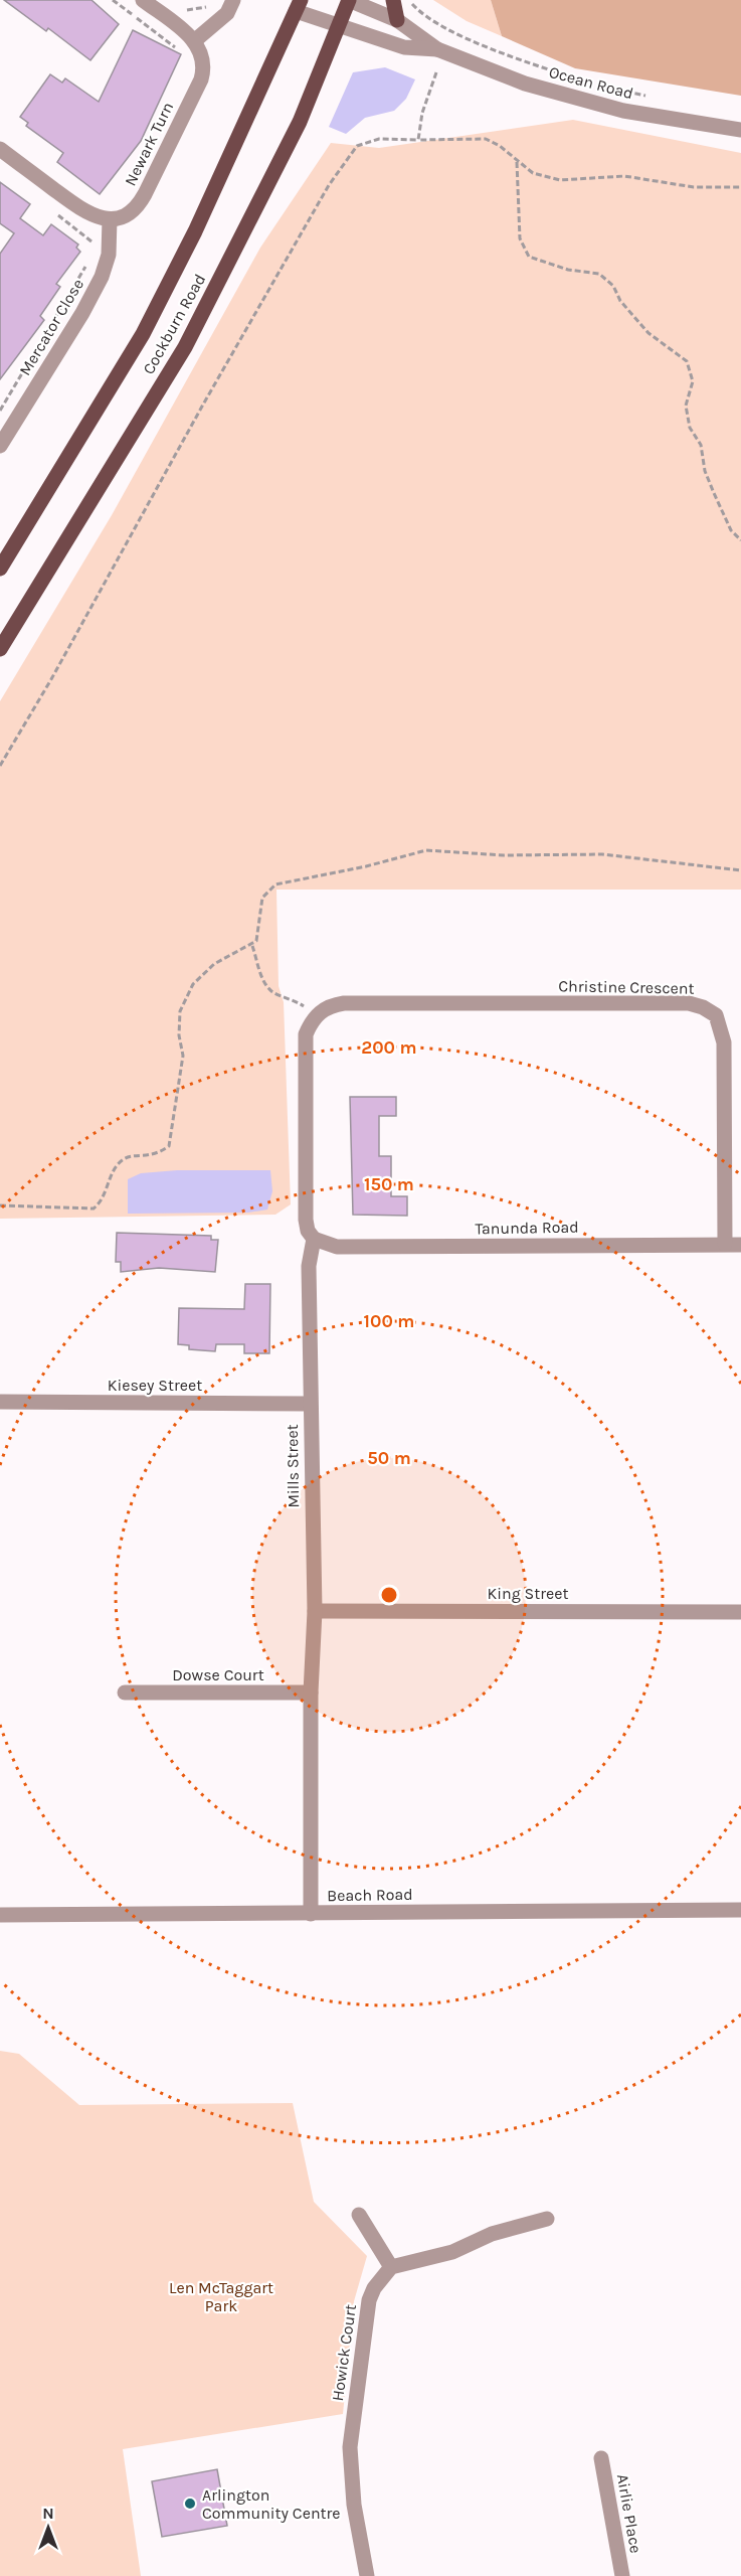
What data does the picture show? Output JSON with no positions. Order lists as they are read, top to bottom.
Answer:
{
  "streets": {
    "main road": ["Cockburn Road"],
    "street": [
      "Ocean Road",
      "Newark Turn",
      "Mercator Close",
      "Christine Crescent",
      "Tanunda Road",
      "Kiesey Street",
      "Mills Street",
      "King Street",
      "Dowse Court",
      "Beach Road",
      "Howick Court",
      "Airlie Place"
    ]
  },
  "crossings": [
    ["Ocean Road", "Cockburn Road"],
    ["Newark Turn", "Mercator Close"],
    ["Christine Crescent", "Tanunda Road"],
    ["Christine Crescent", "Mills Street"],
    ["Tanunda Road", "Mills Street"],
    ["Kiesey Street", "Mills Street"],
    ["Mills Street", "King Street"],
    ["Mills Street", "Dowse Court"],
    ["Mills Street", "Beach Road"]
  ],
  "parks": ["Len McTaggart Park"],
  "places": ["Arlington Community Centre"],
  "north": "top",
  "rings": [
    "200 m",
    "150 m",
    "100 m",
    "50 m"
  ]
}
